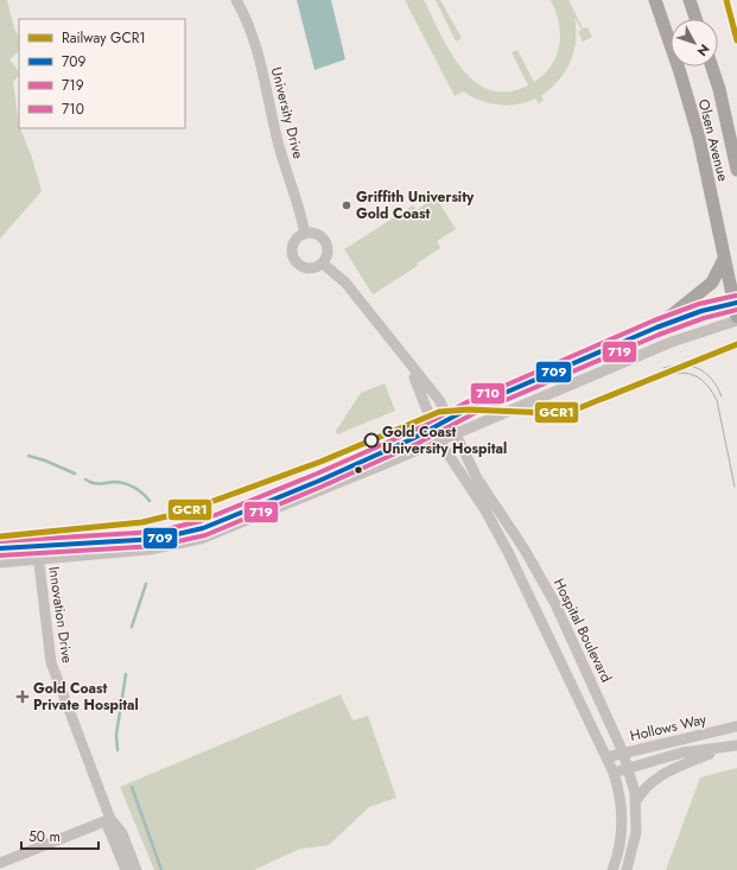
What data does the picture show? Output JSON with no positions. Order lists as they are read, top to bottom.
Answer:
{
  "streets": {
    "main road": ["Olsen Avenue"],
    "street": [
      "University Drive",
      "Innovation Drive",
      "Hospital Boulevard",
      "Hollows Way"
    ]
  },
  "crossings": [
    ["Hospital Boulevard", "Hollows Way"]
  ],
  "places": {
    "other": ["Griffith University Gold Coast", "Gold Coast University Hospital"],
    "health": ["Gold Coast Private Hospital"]
  },
  "lines": [
    "rail line GCR1",
    "transit line 710",
    "transit line 709",
    "transit line 719"
  ],
  "legend": [
    "Railway GCR1",
    "709",
    "719",
    "710"
  ],
  "scale_bar": "50 m",
  "north": "bottom right"
}
